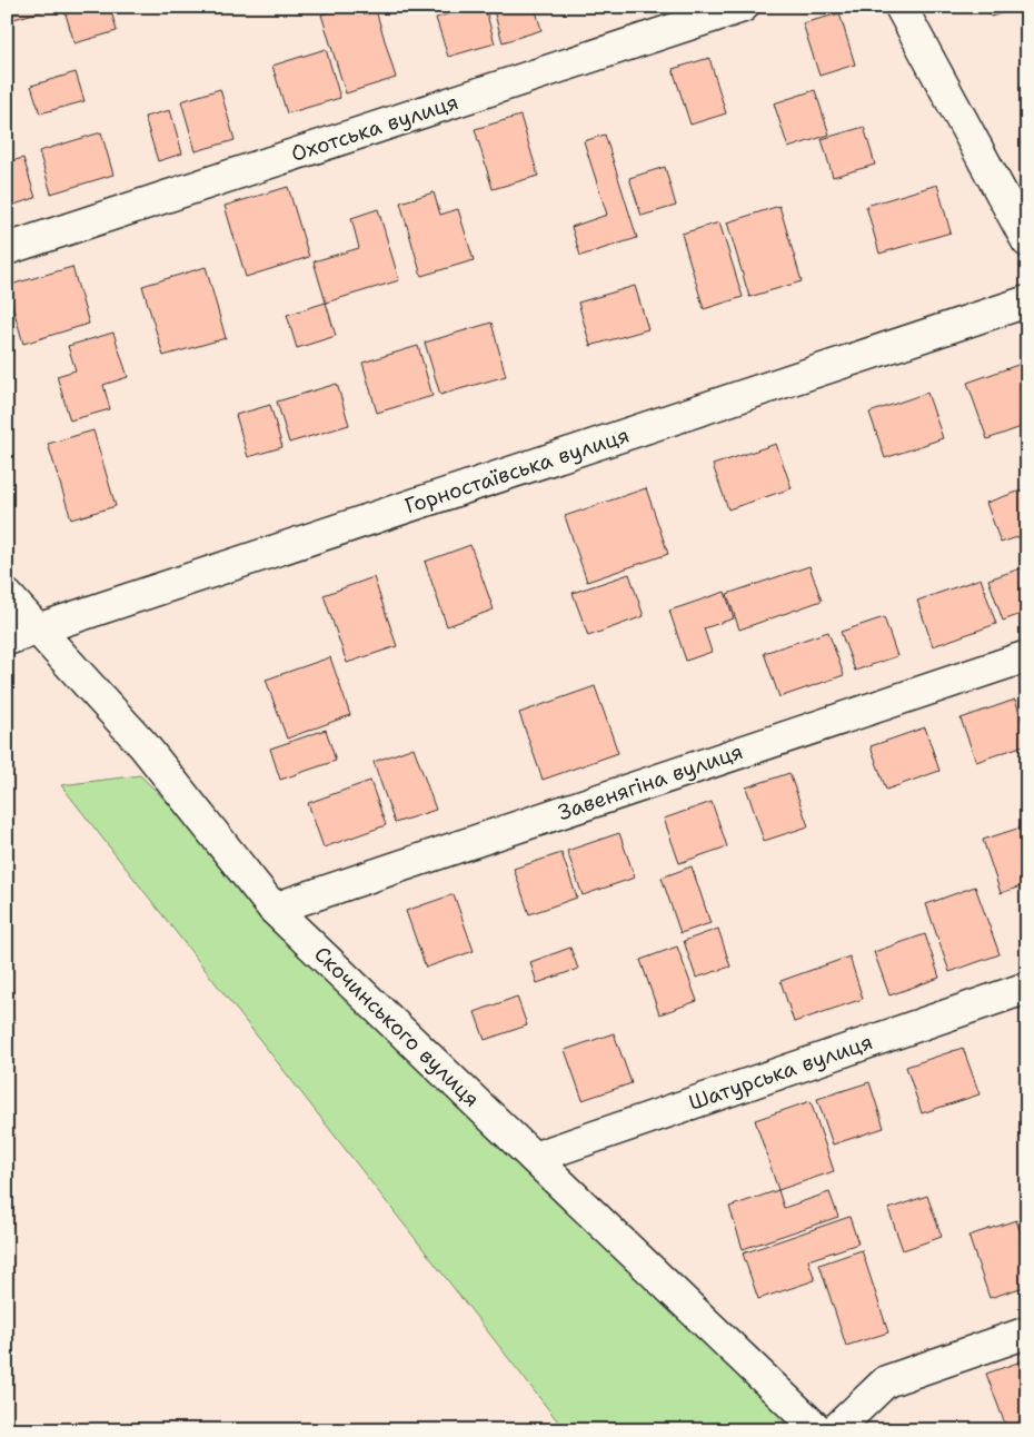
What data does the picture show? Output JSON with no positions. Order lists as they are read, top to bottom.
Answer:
{
  "streets": {
    "street": [
      "Охотська вулиця",
      "Горностаївська вулиця",
      "Завенягіна вулиця",
      "Скочинського вулиця",
      "Шатурська вулиця"
    ]
  },
  "crossings": [
    ["Горностаївська вулиця", "Скочинського вулиця"],
    ["Завенягіна вулиця", "Скочинського вулиця"],
    ["Скочинського вулиця", "Шатурська вулиця"]
  ]
}
